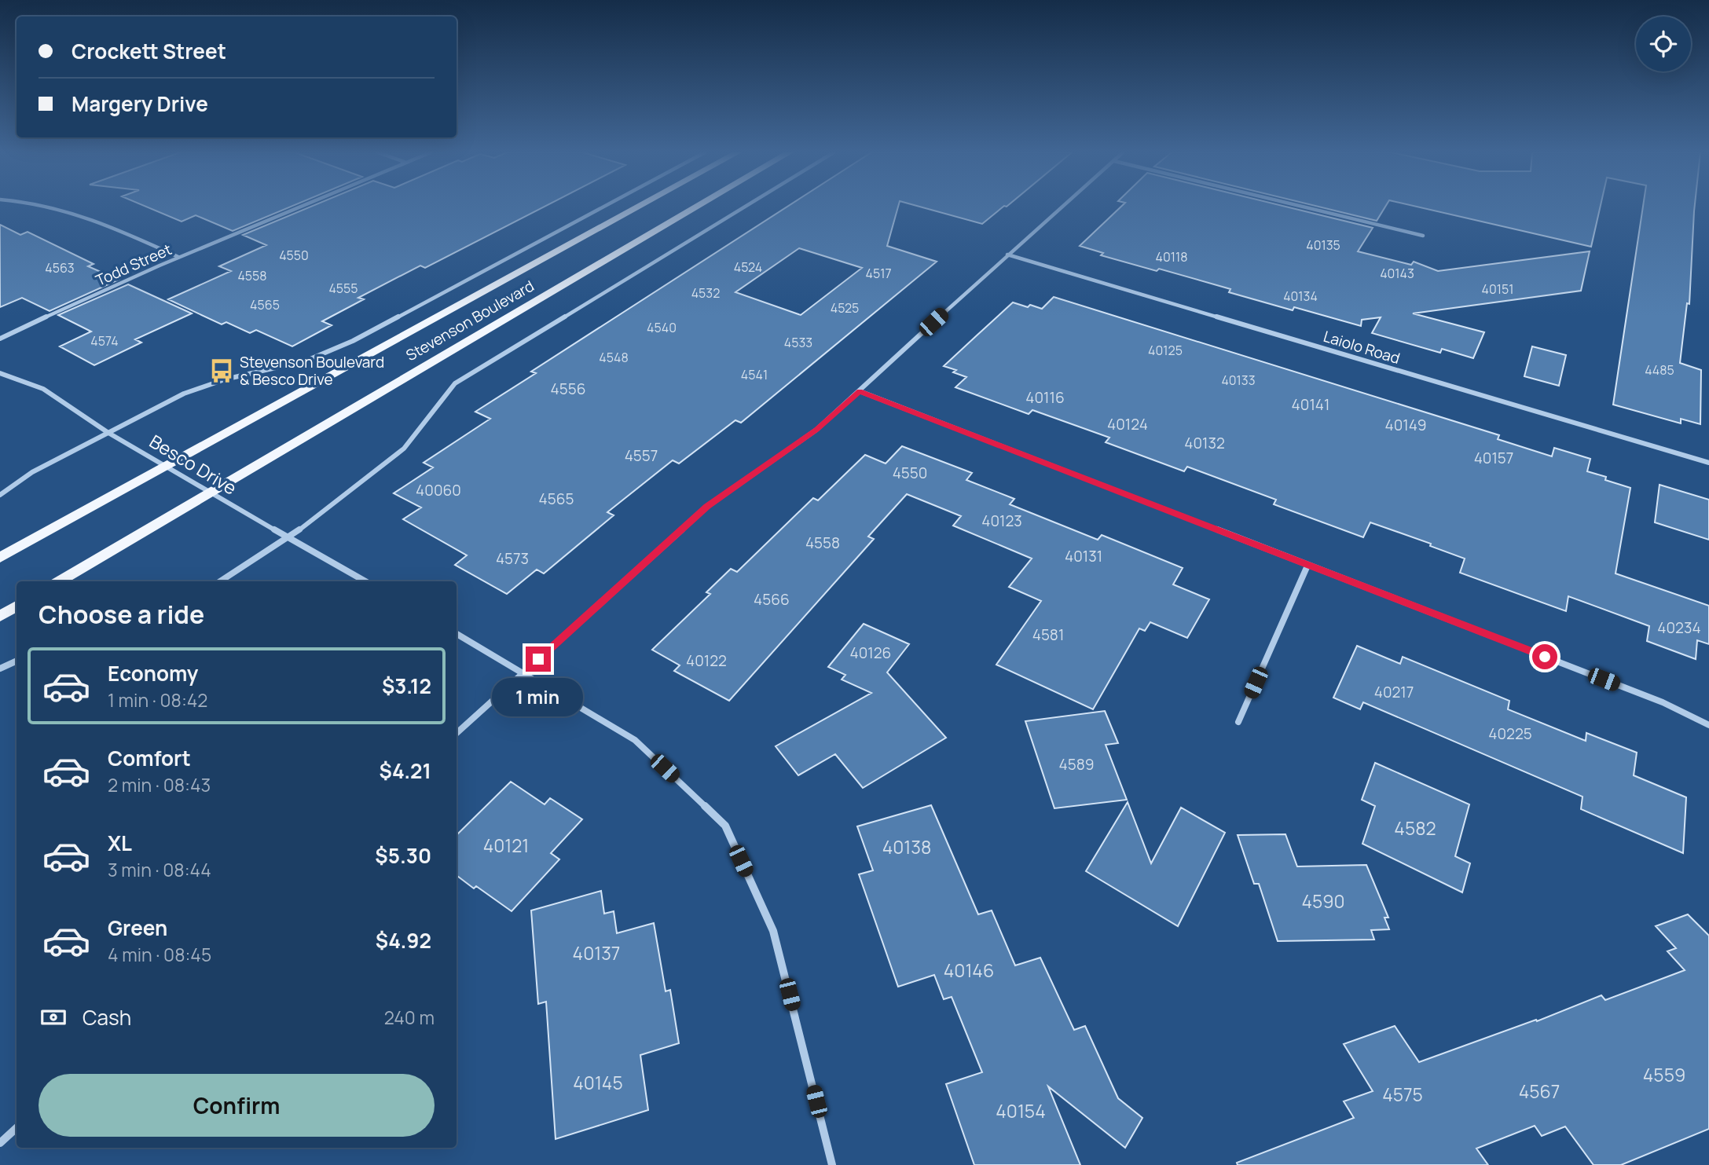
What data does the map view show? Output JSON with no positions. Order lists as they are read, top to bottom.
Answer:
{
  "streets": {
    "main road": ["Stevenson Boulevard"],
    "street": ["Todd Street", "Laiolo Road", "Besco Drive"]
  },
  "crossings": [
    ["Stevenson Boulevard", "Besco Drive"]
  ],
  "places": {
    "bus stop": ["Stevenson Boulevard & Besco Drive"]
  },
  "house_numbers": [
    "40135",
    "4550",
    "40118",
    "4524",
    "4563",
    "4517",
    "40143",
    "4558",
    "4555",
    "40151",
    "4532",
    "40134",
    "4565",
    "4525",
    "4540",
    "4574",
    "4533",
    "40125",
    "4548",
    "4485",
    "4541",
    "40133",
    "4556",
    "40116",
    "40141",
    "40124",
    "40149",
    "40132",
    "4557",
    "40157",
    "4550",
    "40060",
    "4565",
    "40123",
    "4558",
    "40131",
    "4573",
    "4566",
    "40234",
    "4581",
    "40126",
    "40122",
    "40217",
    "40225",
    "4589",
    "4582",
    "40121",
    "40138",
    "4590",
    "40137",
    "40146",
    "4559",
    "40145",
    "4567",
    "4575",
    "40154"
  ],
  "page": {
    "banner": ["Crockett Street", "Margery Drive"],
    "heading": "Choose a ride",
    "list": [
      {
        "name": "Economy",
        "note": "1 min · 08:42",
        "value": "$3.12"
      },
      {
        "name": "Comfort",
        "note": "2 min · 08:43",
        "value": "$4.21"
      },
      {
        "name": "XL",
        "note": "3 min · 08:44",
        "value": "$5.30"
      },
      {
        "name": "Green",
        "note": "4 min · 08:45",
        "value": "$4.92"
      }
    ],
    "bubble": "1 min",
    "pay": ["Cash", "240 m"],
    "buttons": "Confirm"
  }
}
